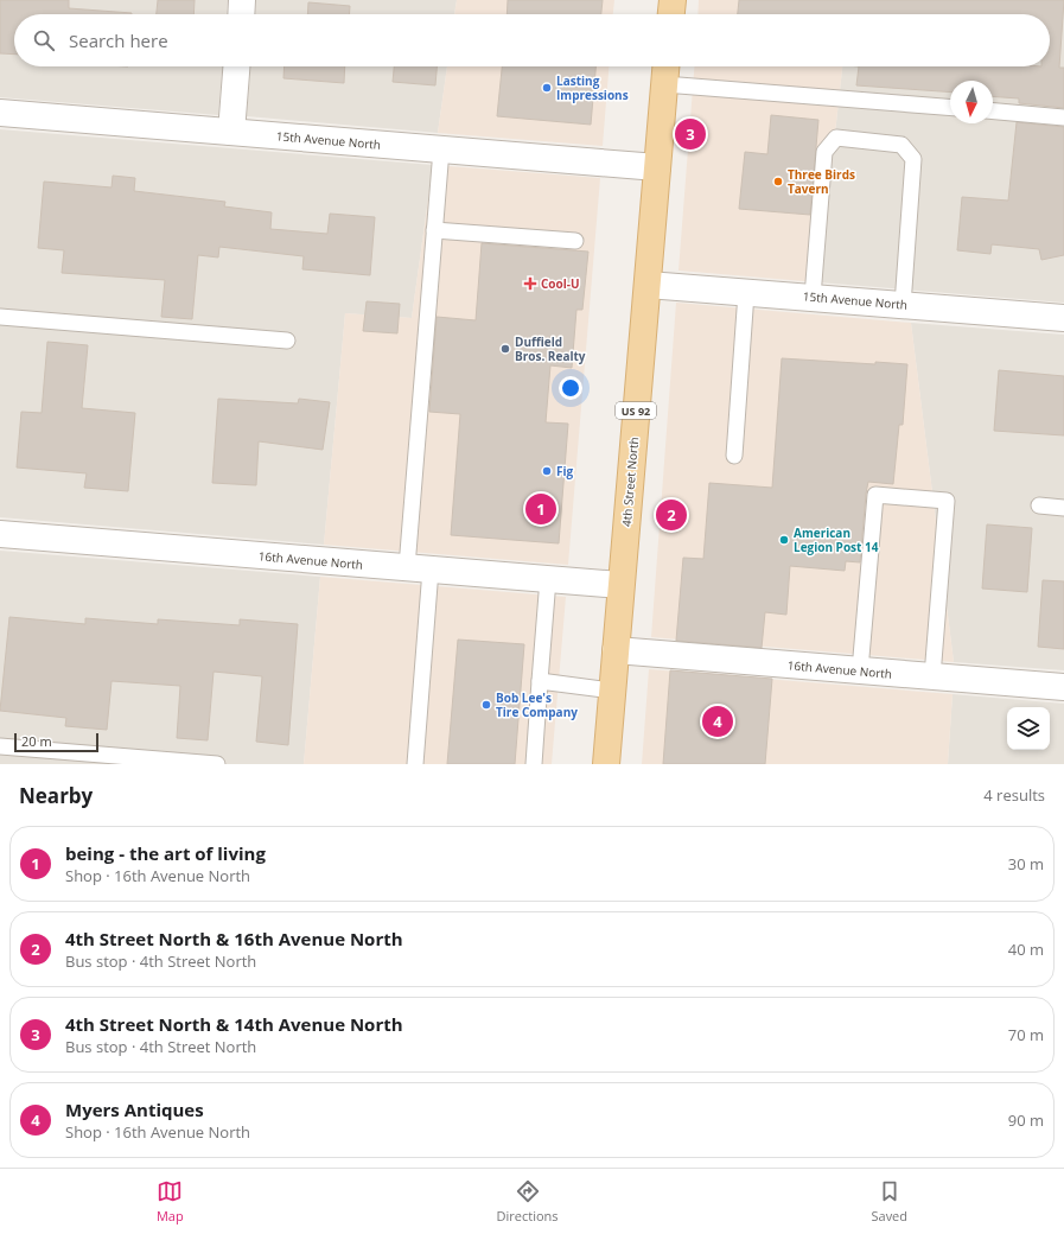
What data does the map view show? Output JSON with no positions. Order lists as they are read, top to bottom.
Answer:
{
  "streets": {
    "main road": ["US 92", "4th Street North"],
    "street": ["15th Avenue North", "16th Avenue North"]
  },
  "crossings": [
    ["15th Avenue North", "4th Street North"],
    ["4th Street North", "16th Avenue North"]
  ],
  "places": {
    "other": [
      "Lasting Impressions",
      "Three Birds Tavern",
      "Duffield Bros. Realty",
      "Fig",
      "American Legion Post 14",
      "Bob Lee's Tire Company"
    ],
    "health": ["Cool-U"]
  },
  "scale_bar": "20 m",
  "north": "bottom",
  "page": {
    "search": "Search here",
    "pins": [
      "3",
      "1",
      "2",
      "4"
    ],
    "scale": "20 m",
    "heading": ["Nearby", "4 results"],
    "list": [
      {
        "mark": "1",
        "name": "being - the art of living",
        "note": "Shop · 16th Avenue North",
        "value": "30 m"
      },
      {
        "mark": "2",
        "name": "4th Street North & 16th Avenue North",
        "note": "Bus stop · 4th Street North",
        "value": "40 m"
      },
      {
        "mark": "3",
        "name": "4th Street North & 14th Avenue North",
        "note": "Bus stop · 4th Street North",
        "value": "70 m"
      },
      {
        "mark": "4",
        "name": "Myers Antiques",
        "note": "Shop · 16th Avenue North",
        "value": "90 m"
      }
    ],
    "nav": ["Map", "Directions", "Saved"]
  }
}
